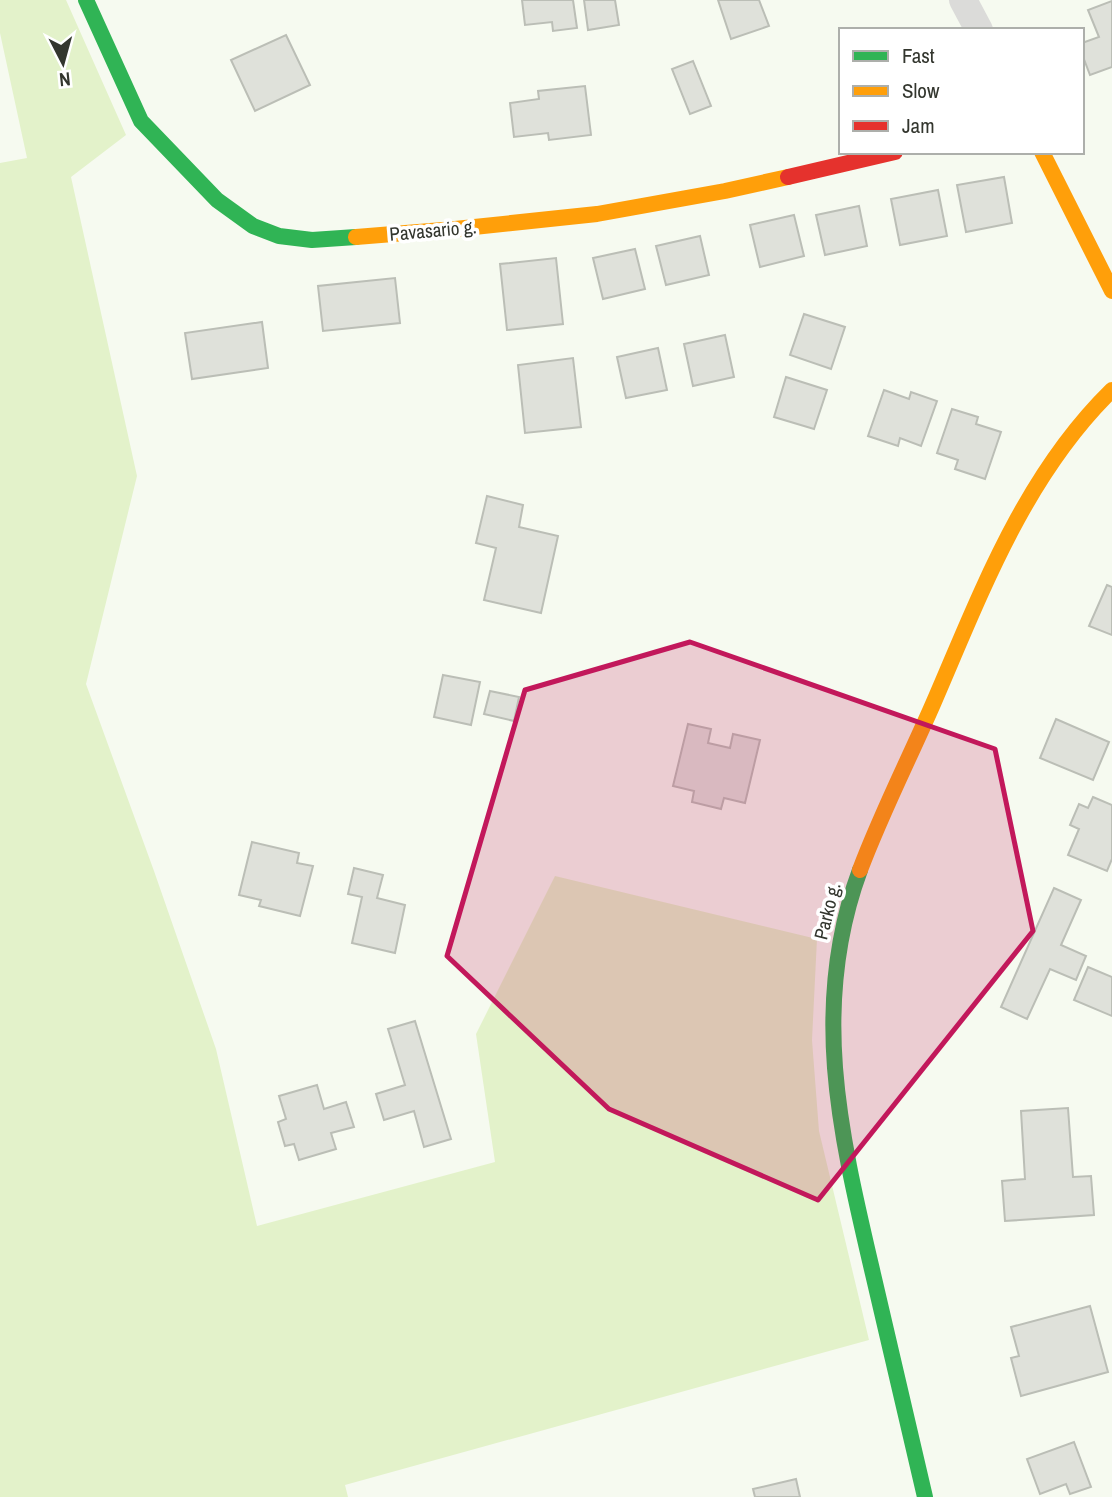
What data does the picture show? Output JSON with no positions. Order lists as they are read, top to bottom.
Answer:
{
  "streets": {
    "street": ["Pavasario g.", "Parko g."]
  },
  "legend": ["Fast", "Slow", "Jam"],
  "north": "bottom"
}
